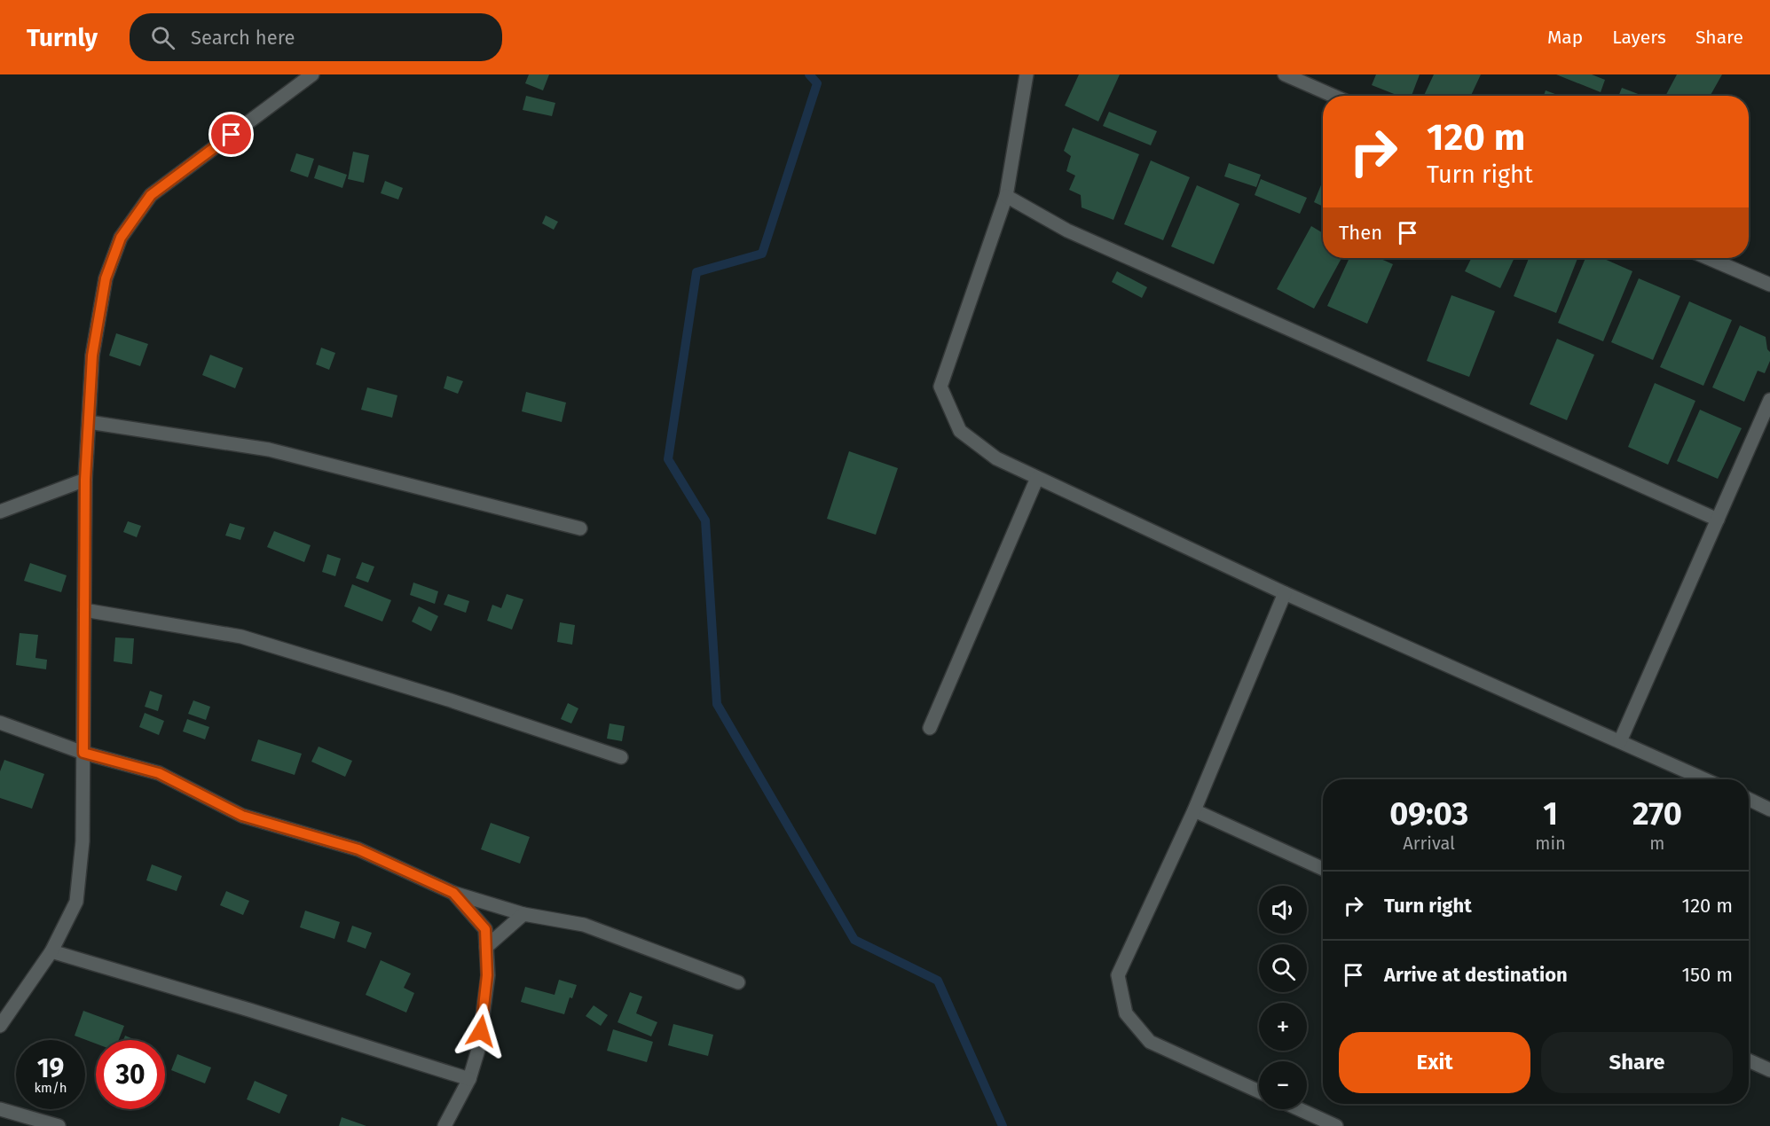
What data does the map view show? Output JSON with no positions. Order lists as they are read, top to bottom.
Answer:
{
  "page": {
    "header": "Turnly",
    "search": "Search here",
    "nav": ["Map", "Layers", "Share"],
    "turn": ["120 m", "Turn right"],
    "then": "Then",
    "eta": [
      "09:03",
      "Arrival",
      "1",
      "min",
      "270",
      "m"
    ],
    "list": [
      {
        "name": "Turn right",
        "value": "120 m"
      },
      {
        "name": "Arrive at destination",
        "value": "150 m"
      }
    ],
    "map_buttons": ["+", "−"],
    "buttons": ["Exit", "Share"],
    "speed": "19 km/h",
    "limit": "30"
  }
}
